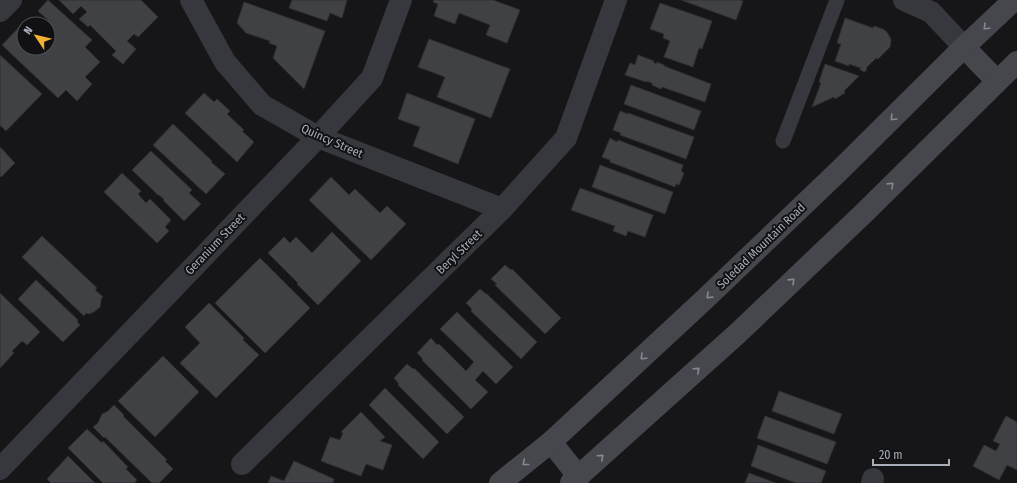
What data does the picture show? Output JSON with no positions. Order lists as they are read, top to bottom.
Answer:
{
  "streets": {
    "main road": ["Soledad Mountain Road"],
    "street": ["Quincy Street", "Geranium Street", "Beryl Street"]
  },
  "crossings": [
    ["Quincy Street", "Geranium Street"],
    ["Quincy Street", "Beryl Street"]
  ],
  "scale_bar": "20 m",
  "north": "top left"
}
